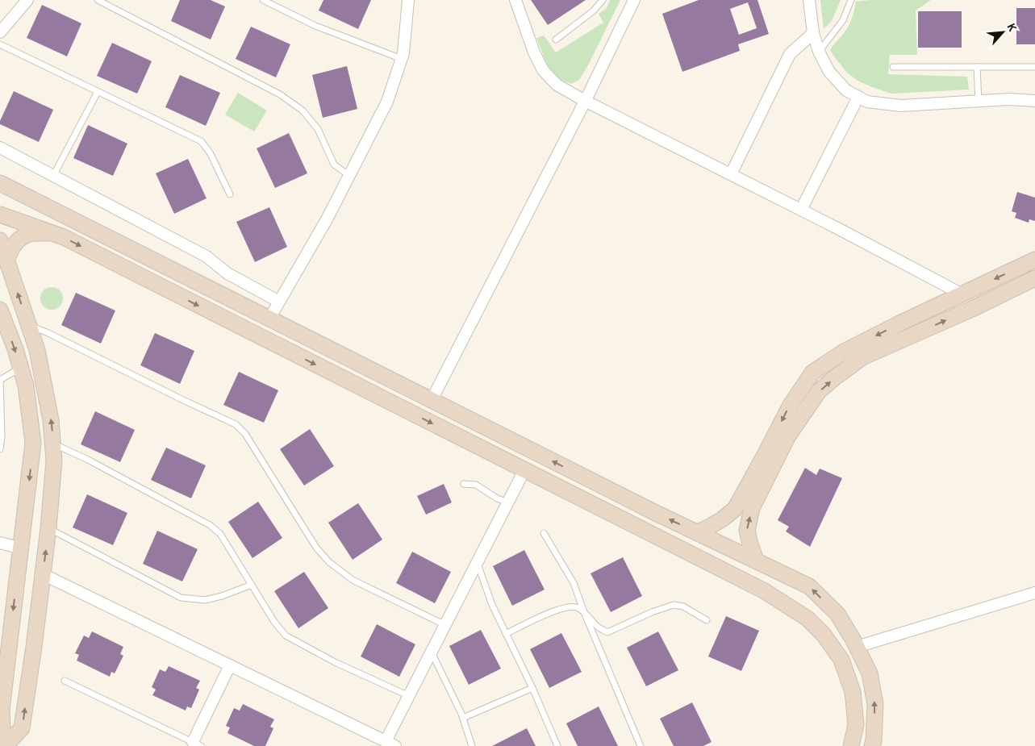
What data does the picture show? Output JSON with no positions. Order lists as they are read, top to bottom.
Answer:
{
  "north": "top right"
}
